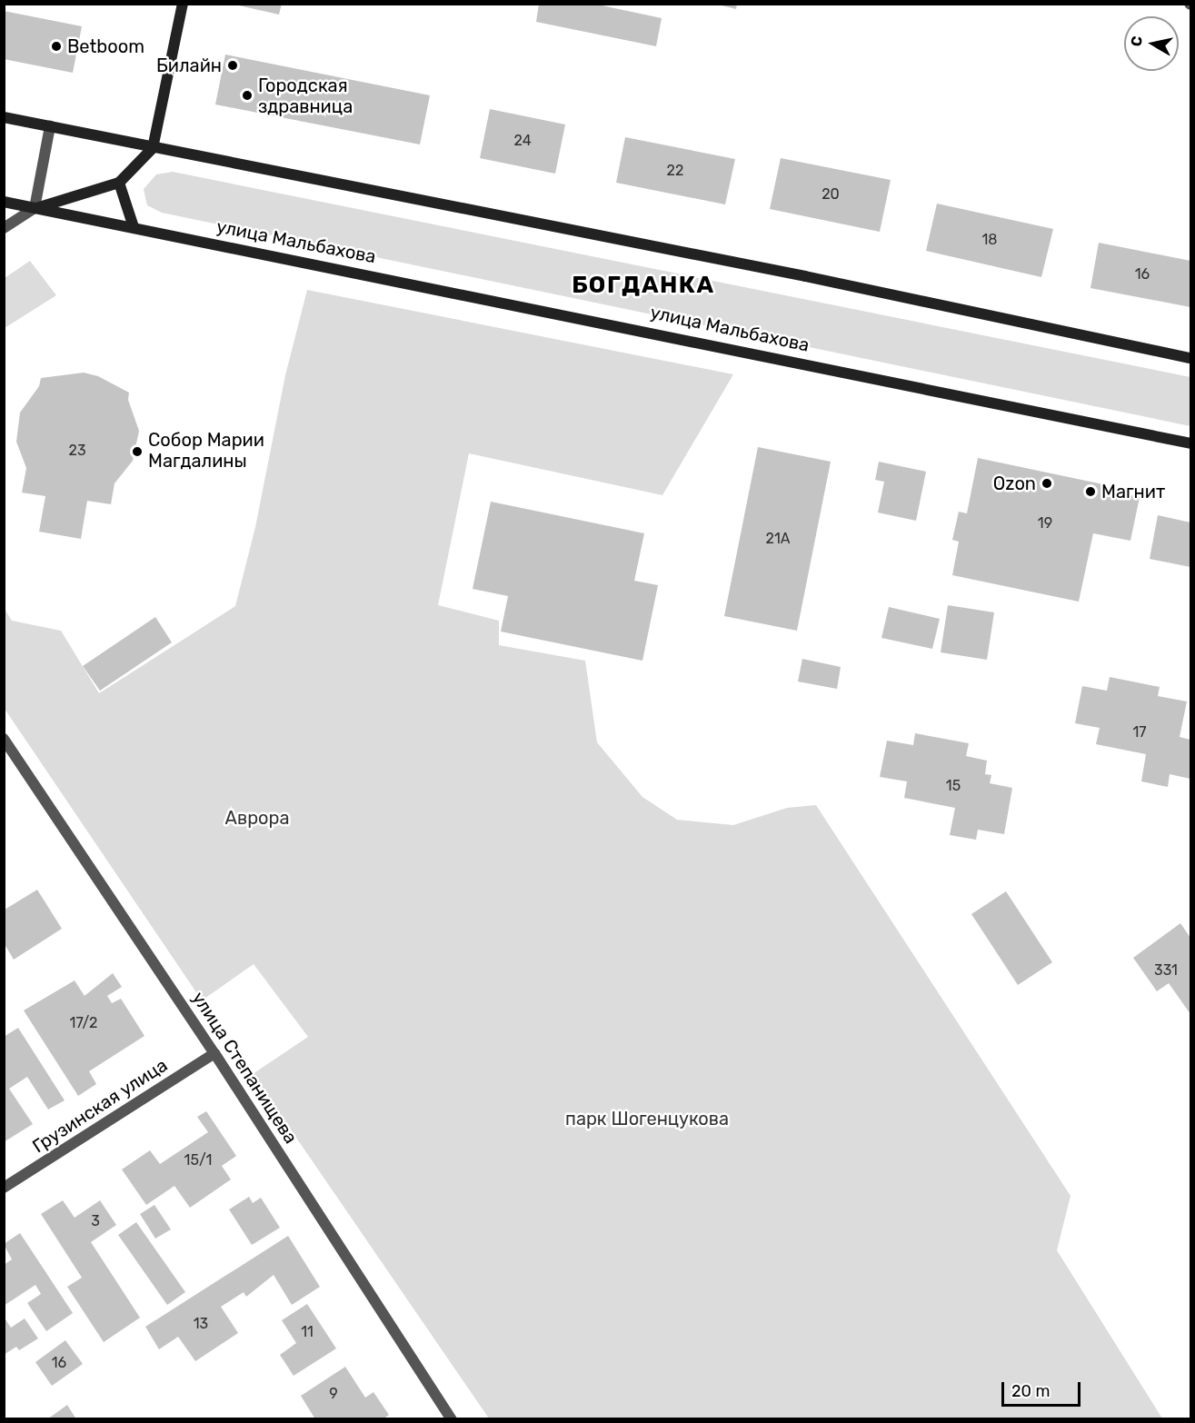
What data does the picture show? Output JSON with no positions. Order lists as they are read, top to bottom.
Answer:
{
  "streets": {
    "main road": ["улица Мальбахова"],
    "street": ["улица Степанищева", "Грузинская улица"]
  },
  "crossings": [
    ["улица Степанищева", "Грузинская улица"]
  ],
  "districts": ["БОГДАНКА"],
  "parks": ["Аврора", "парк Шогенцукова"],
  "places": [
    "Betboom",
    "Билайн",
    "Городская здравница",
    "Собор Марии Магдалины",
    "Ozon",
    "Магнит"
  ],
  "house_numbers": [
    "24",
    "22",
    "20",
    "18",
    "16",
    "23",
    "19",
    "21А",
    "17",
    "15",
    "331",
    "17/2",
    "15/1",
    "3",
    "13",
    "11",
    "16",
    "9"
  ],
  "scale_bar": "20 m",
  "north": "left"
}
